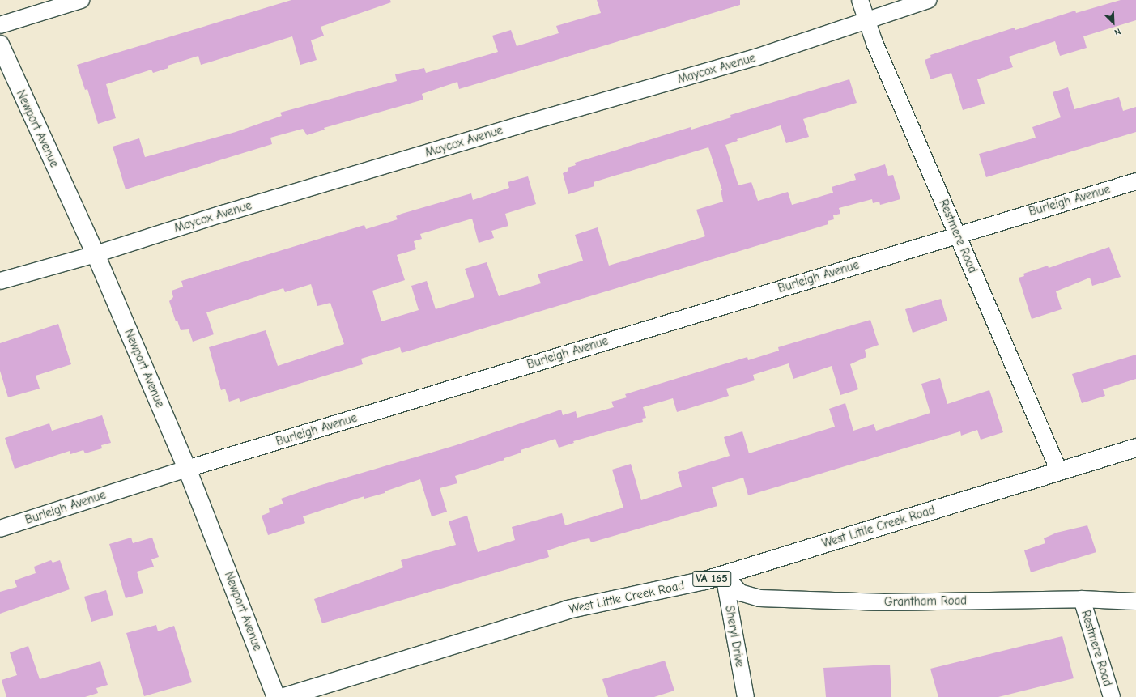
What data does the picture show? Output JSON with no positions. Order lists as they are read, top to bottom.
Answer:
{
  "streets": {
    "main road": ["Newport Avenue", "West Little Creek Road", "VA 165"],
    "street": [
      "Maycox Avenue",
      "Burleigh Avenue",
      "Restmere Road",
      "Grantham Road",
      "Sheryl Drive"
    ]
  },
  "crossings": [
    ["Maycox Avenue", "Newport Avenue"],
    ["Maycox Avenue", "Restmere Road"],
    ["Newport Avenue", "Burleigh Avenue"],
    ["Burleigh Avenue", "Restmere Road"],
    ["Restmere Road", "West Little Creek Road"],
    ["Restmere Road", "Grantham Road"],
    ["West Little Creek Road", "Grantham Road"],
    ["West Little Creek Road", "Sheryl Drive"],
    ["Grantham Road", "Sheryl Drive"]
  ],
  "north": "bottom right"
}
